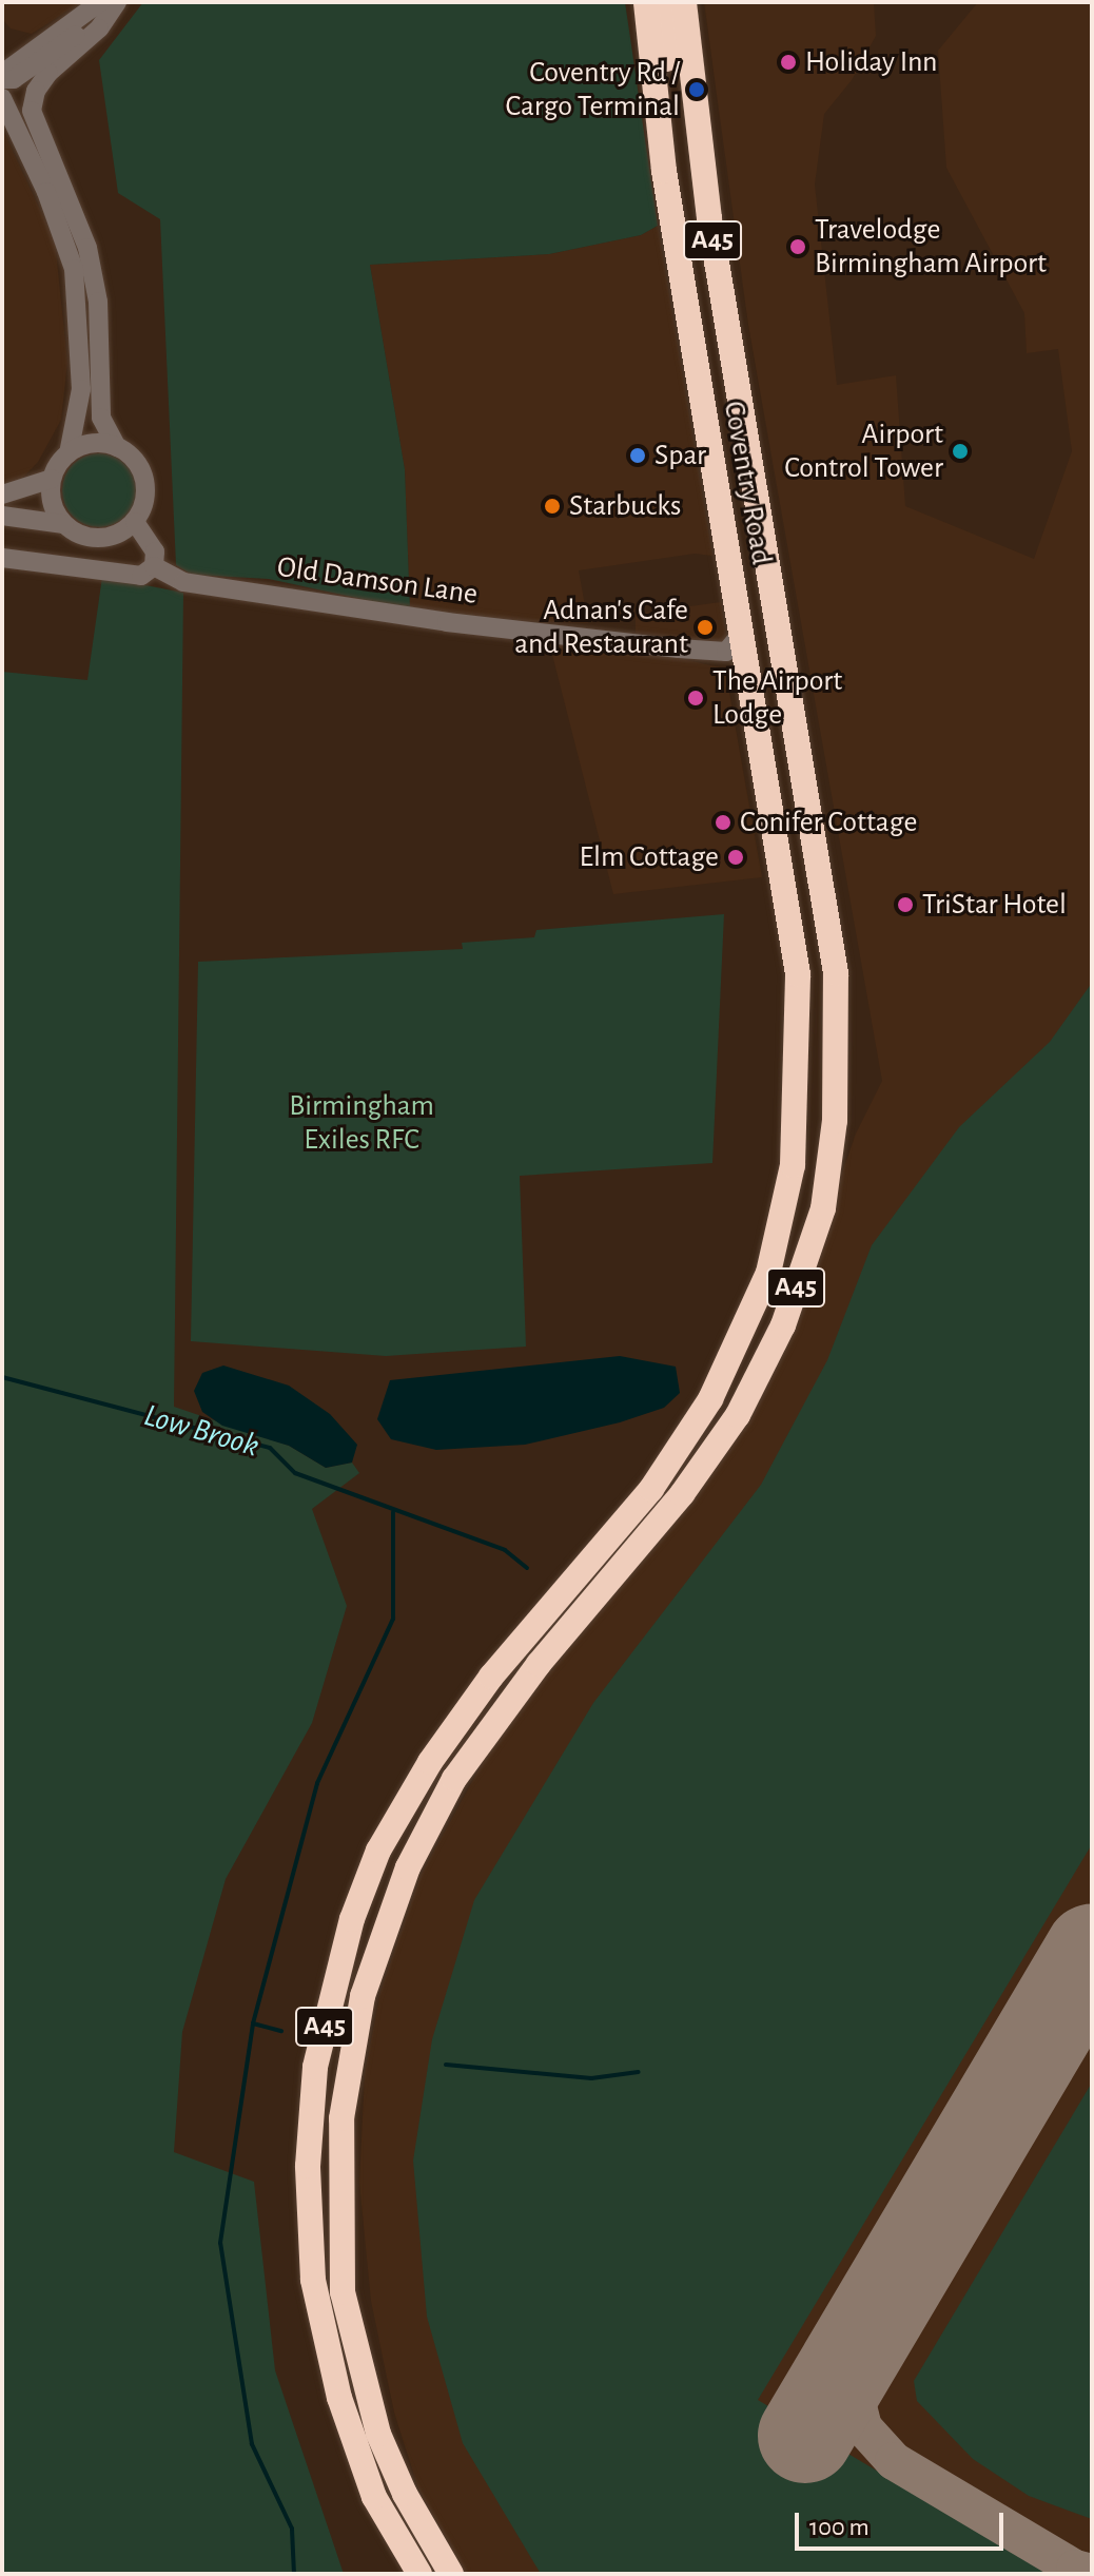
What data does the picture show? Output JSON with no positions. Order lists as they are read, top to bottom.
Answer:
{
  "streets": {
    "highway": ["A45", "Coventry Road"],
    "street": ["Old Damson Lane"]
  },
  "crossings": [
    ["Coventry Road", "Old Damson Lane"]
  ],
  "water": ["Low Brook"],
  "parks": ["Birmingham Exiles RFC"],
  "places": [
    "Holiday Inn",
    "Coventry Rd / Cargo Terminal",
    "Travelodge Birmingham Airport",
    "Airport Control Tower",
    "Spar",
    "Starbucks",
    "Adnan's Cafe and Restaurant",
    "The Airport Lodge",
    "Conifer Cottage",
    "Elm Cottage",
    "TriStar Hotel"
  ],
  "scale_bar": "100 m"
}
